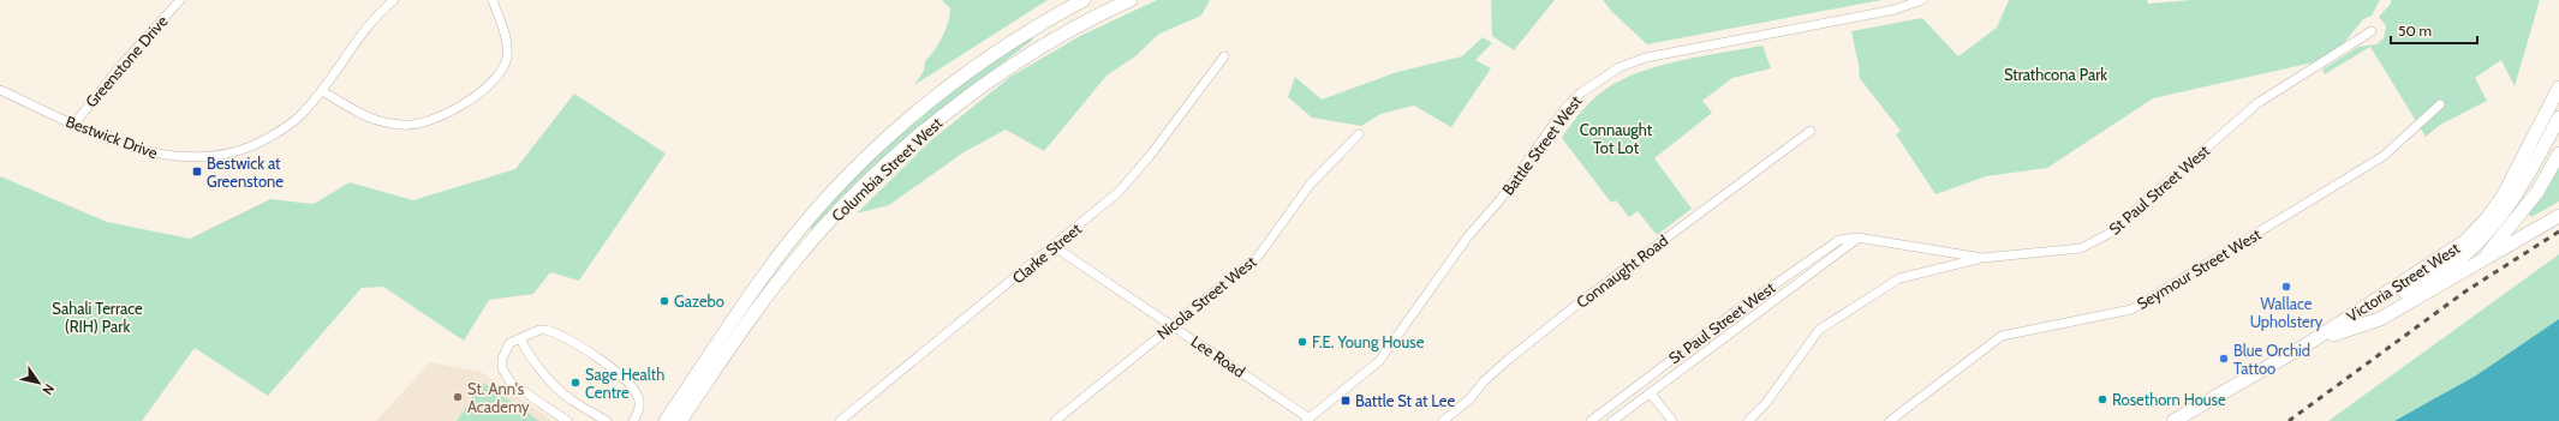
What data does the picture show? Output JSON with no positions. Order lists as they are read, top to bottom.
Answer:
{
  "streets": {
    "main road": ["Columbia Street West", "Victoria Street West"],
    "street": [
      "Greenstone Drive",
      "Bestwick Drive",
      "Battle Street West",
      "St Paul Street West",
      "Clarke Street",
      "Seymour Street West",
      "Connaught Road",
      "Nicola Street West",
      "Lee Road"
    ]
  },
  "crossings": [
    ["Greenstone Drive", "Bestwick Drive"],
    ["Battle Street West", "Lee Road"],
    ["Clarke Street", "Lee Road"],
    ["Nicola Street West", "Lee Road"]
  ],
  "parks": ["Strathcona Park", "Connaught Tot Lot", "Sahali Terrace (RIH) Park"],
  "places": {
    "transit": ["Bestwick at Greenstone", "Battle St at Lee"],
    "other": [
      "Wallace Upholstery",
      "Gazebo",
      "F.E. Young House",
      "Blue Orchid Tattoo",
      "Sage Health Centre",
      "St. Ann's Academy",
      "Rosethorn House"
    ]
  },
  "scale_bar": "50 m",
  "north": "bottom right"
}
